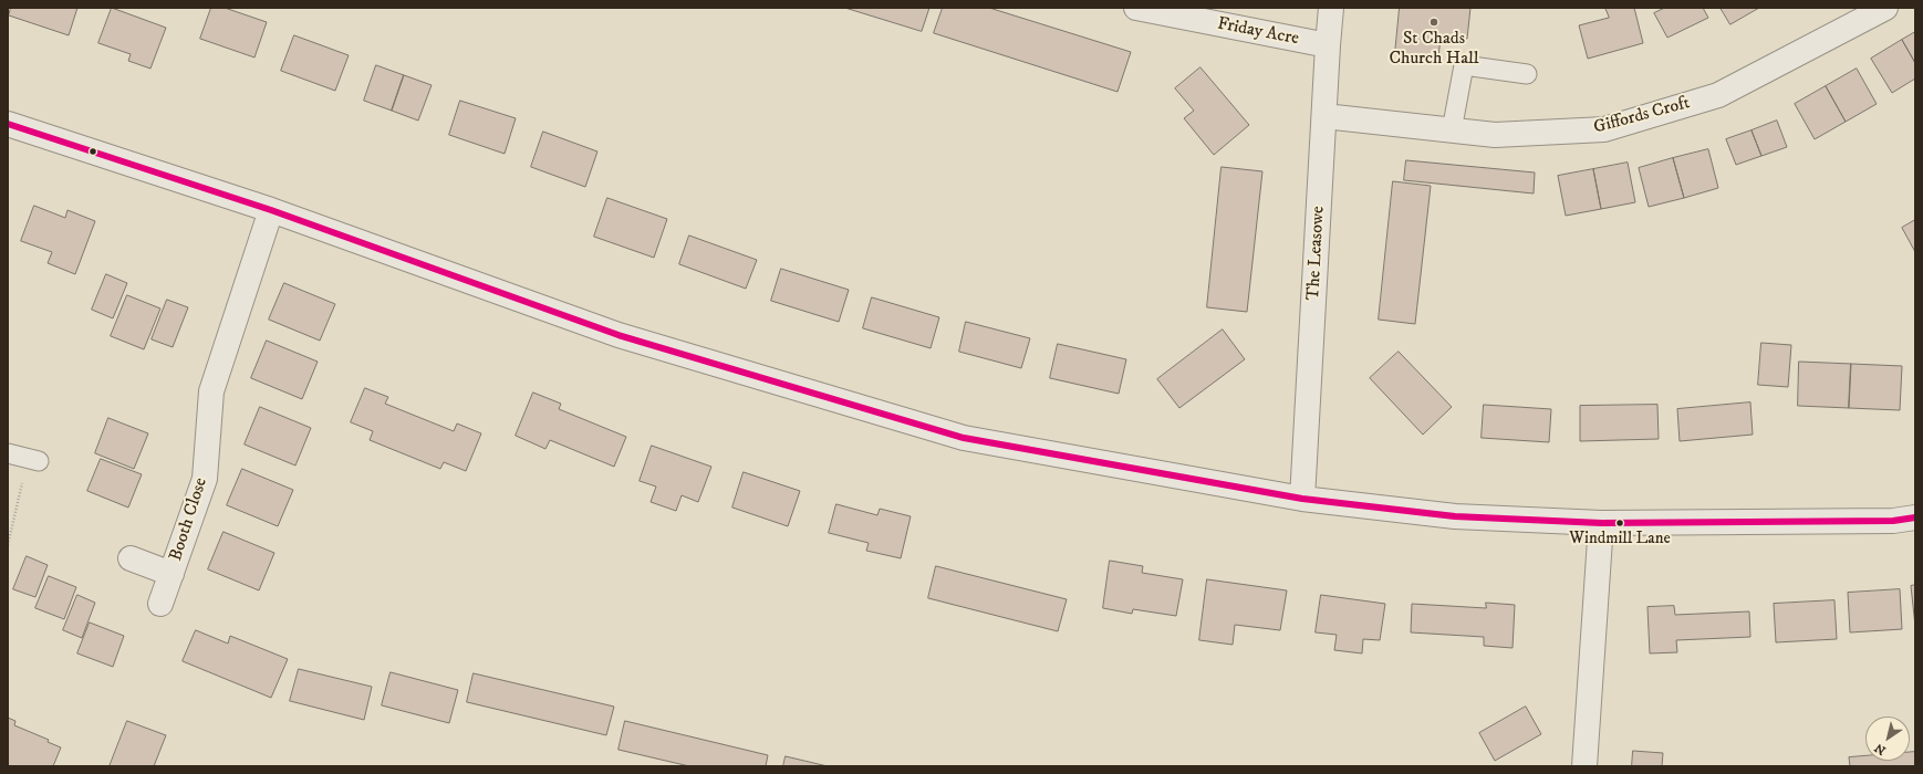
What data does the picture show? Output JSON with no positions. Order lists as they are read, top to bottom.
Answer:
{
  "streets": {
    "street": [
      "Friday Acre",
      "Giffords Croft",
      "The Leasowe",
      "Booth Close"
    ]
  },
  "crossings": [
    ["Friday Acre", "The Leasowe"],
    ["Giffords Croft", "The Leasowe"]
  ],
  "places": ["St Chads Church Hall", "Windmill Lane"],
  "north": "bottom left"
}
